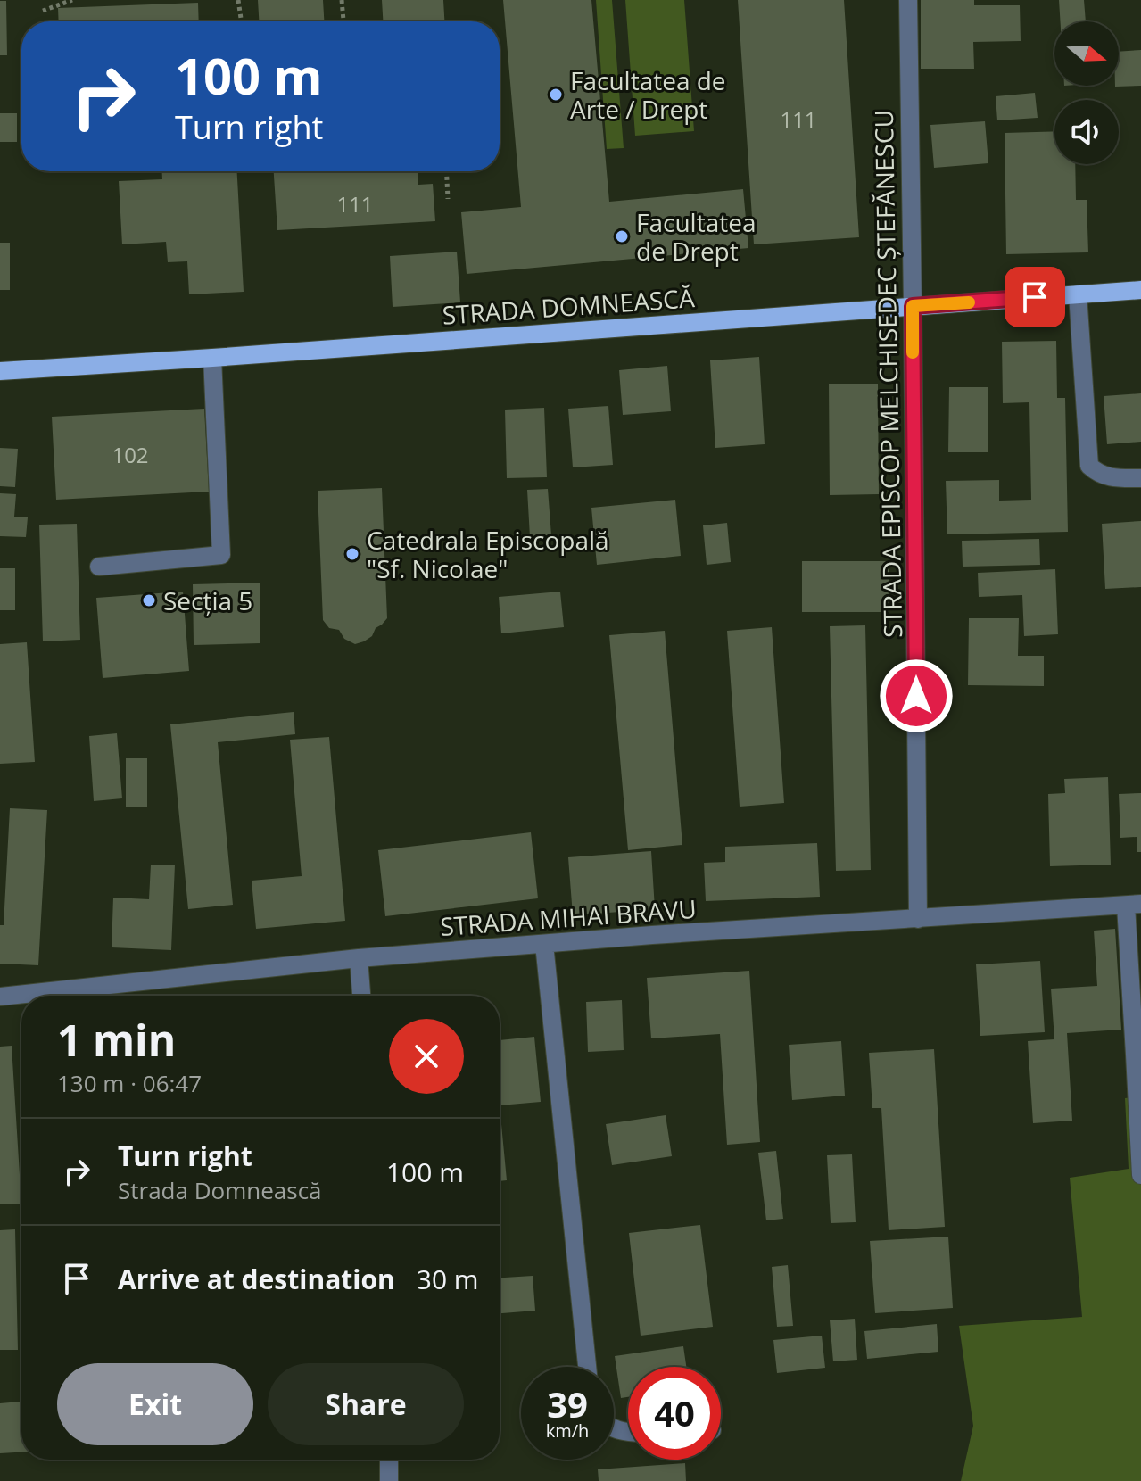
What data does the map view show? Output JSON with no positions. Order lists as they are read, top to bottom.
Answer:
{
  "streets": {
    "main road": ["STRADA DOMNEASCĂ"],
    "street": ["STRADA EPISCOP MELCHISEDEC ȘTEFĂNESCU", "STRADA MIHAI BRAVU"]
  },
  "crossings": [
    ["STRADA DOMNEASCĂ", "STRADA EPISCOP MELCHISEDEC ȘTEFĂNESCU"],
    ["STRADA EPISCOP MELCHISEDEC ȘTEFĂNESCU", "STRADA MIHAI BRAVU"]
  ],
  "places": [
    "Facultatea de Arte / Drept",
    "Facultatea de Drept",
    "Catedrala Episcopală \"Sf. Nicolae\"",
    "Secția 5"
  ],
  "house_numbers": ["111", "111", "102"],
  "north": "right",
  "page": {
    "turn": ["100 m", "Turn right"],
    "heading": ["1 min", "130 m · 06:47"],
    "list": [
      {
        "name": "Turn right",
        "note": "Strada Domnească",
        "value": "100 m"
      },
      {
        "name": "Arrive at destination",
        "value": "30 m"
      }
    ],
    "buttons": ["Exit", "Share"],
    "speed": "39 km/h",
    "limit": "40"
  }
}
